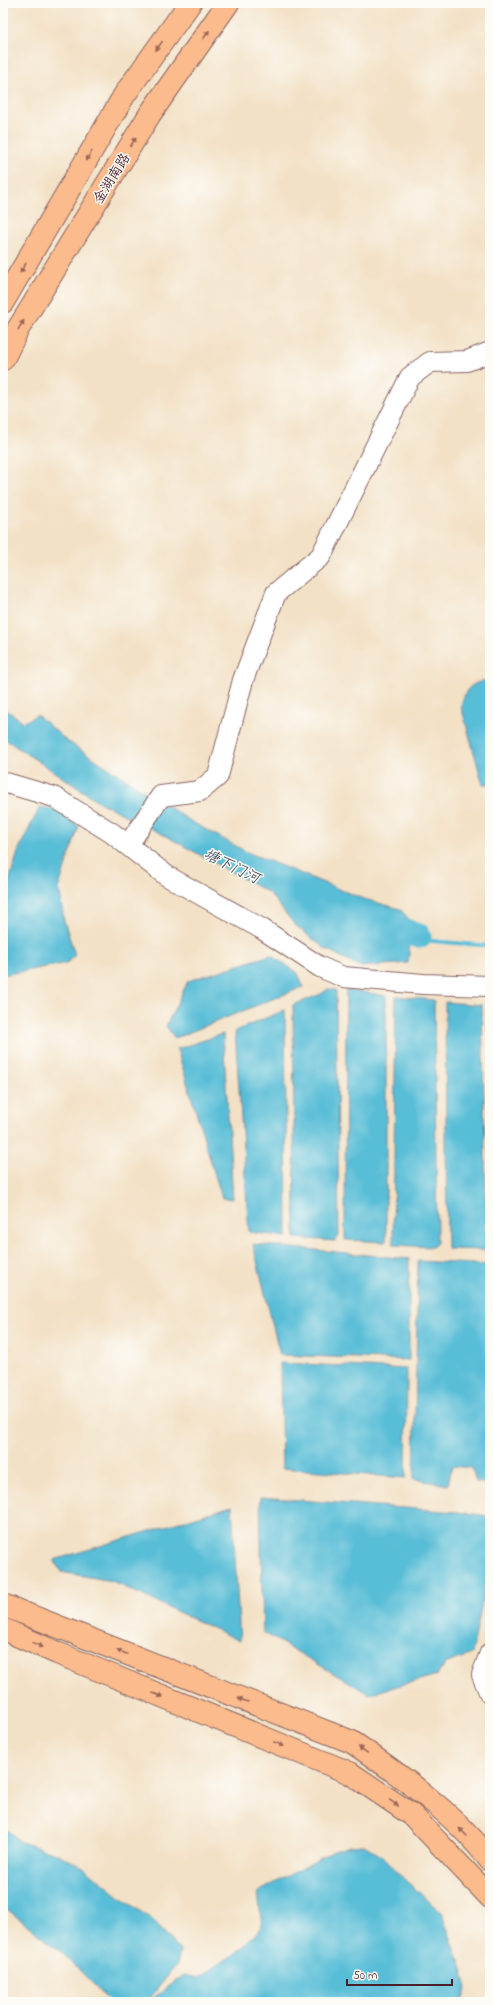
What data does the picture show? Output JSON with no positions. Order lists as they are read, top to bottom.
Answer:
{
  "streets": {
    "main road": ["金湖南路"]
  },
  "water": ["塘下门河"],
  "scale_bar": "50 m"
}
